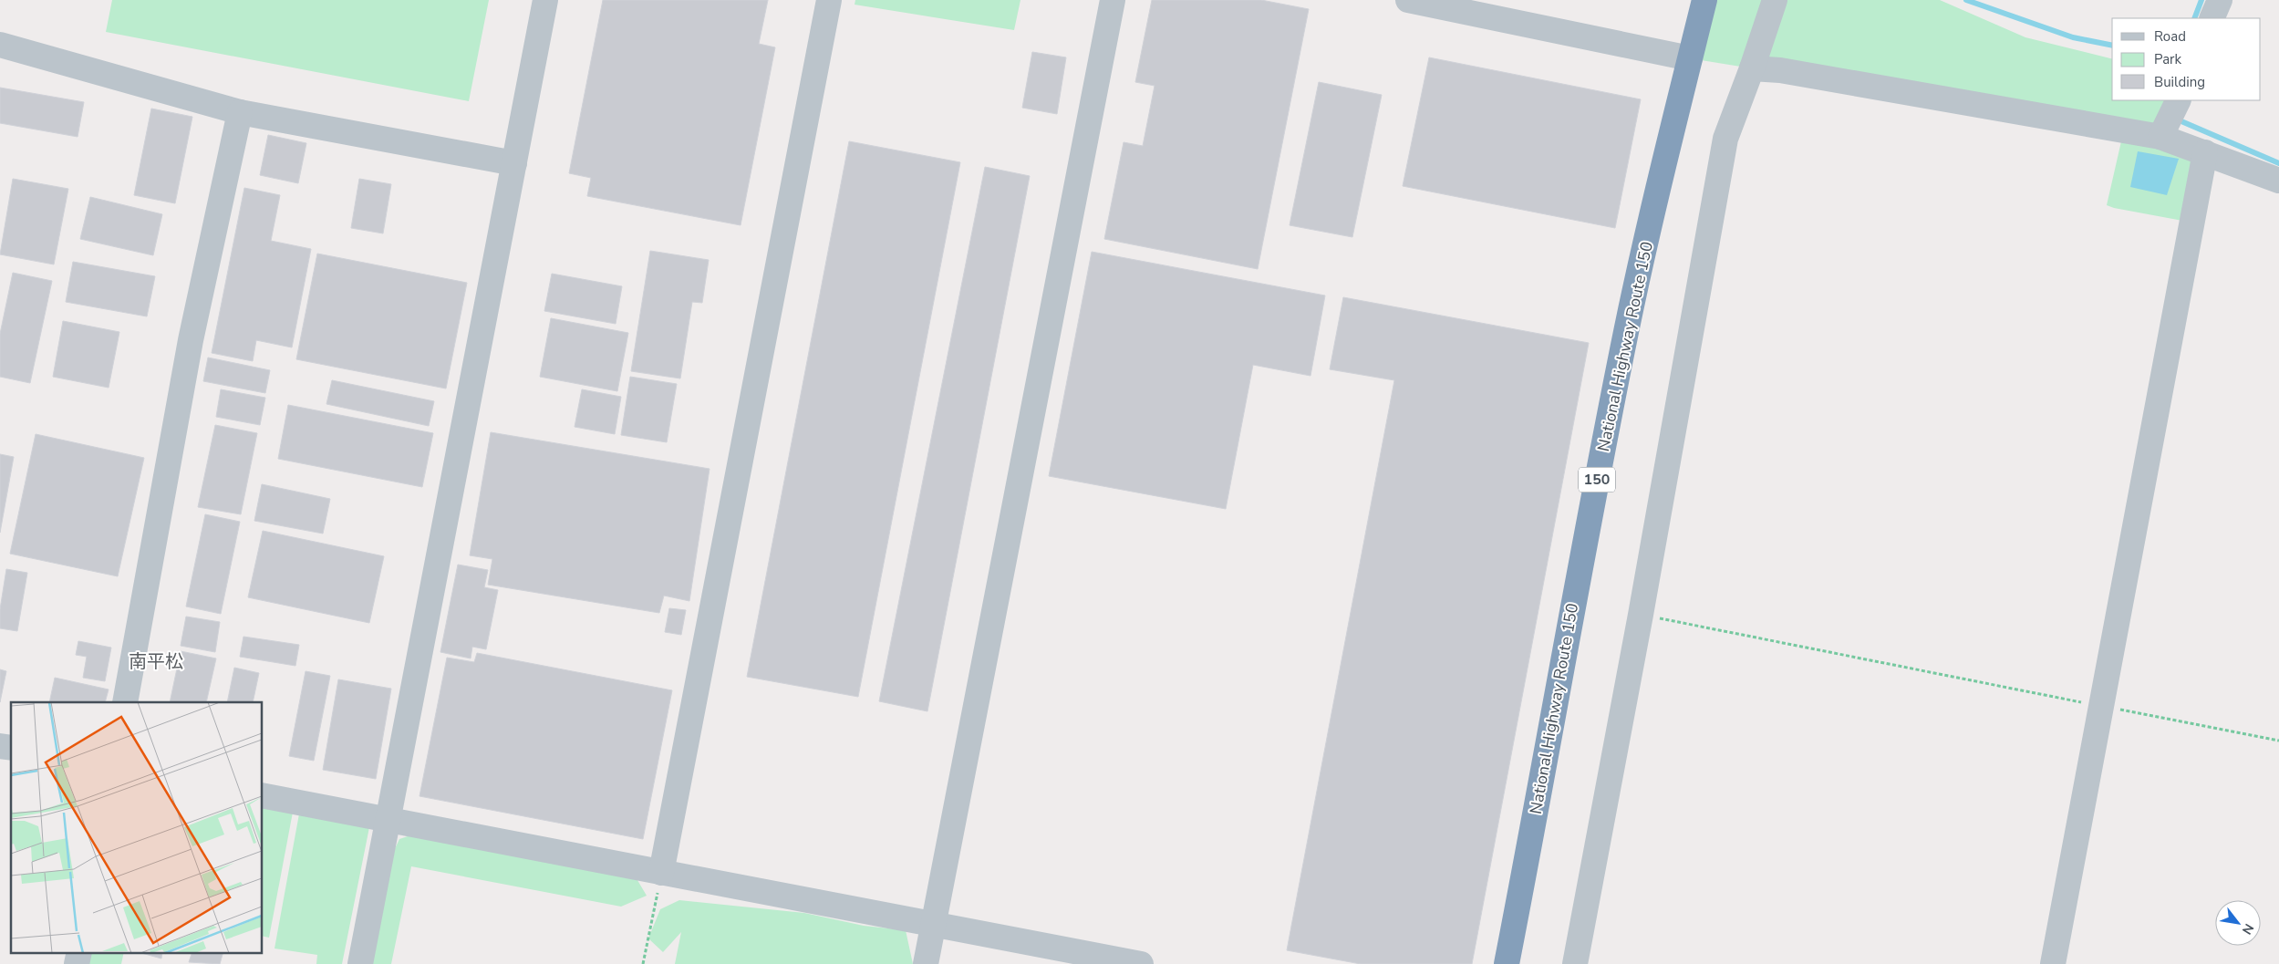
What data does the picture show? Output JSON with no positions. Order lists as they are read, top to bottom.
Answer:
{
  "streets": {
    "highway": ["National Highway Route 150", "150"]
  },
  "districts": ["南平松"],
  "legend": ["Road", "Park", "Building"],
  "north": "bottom right"
}
